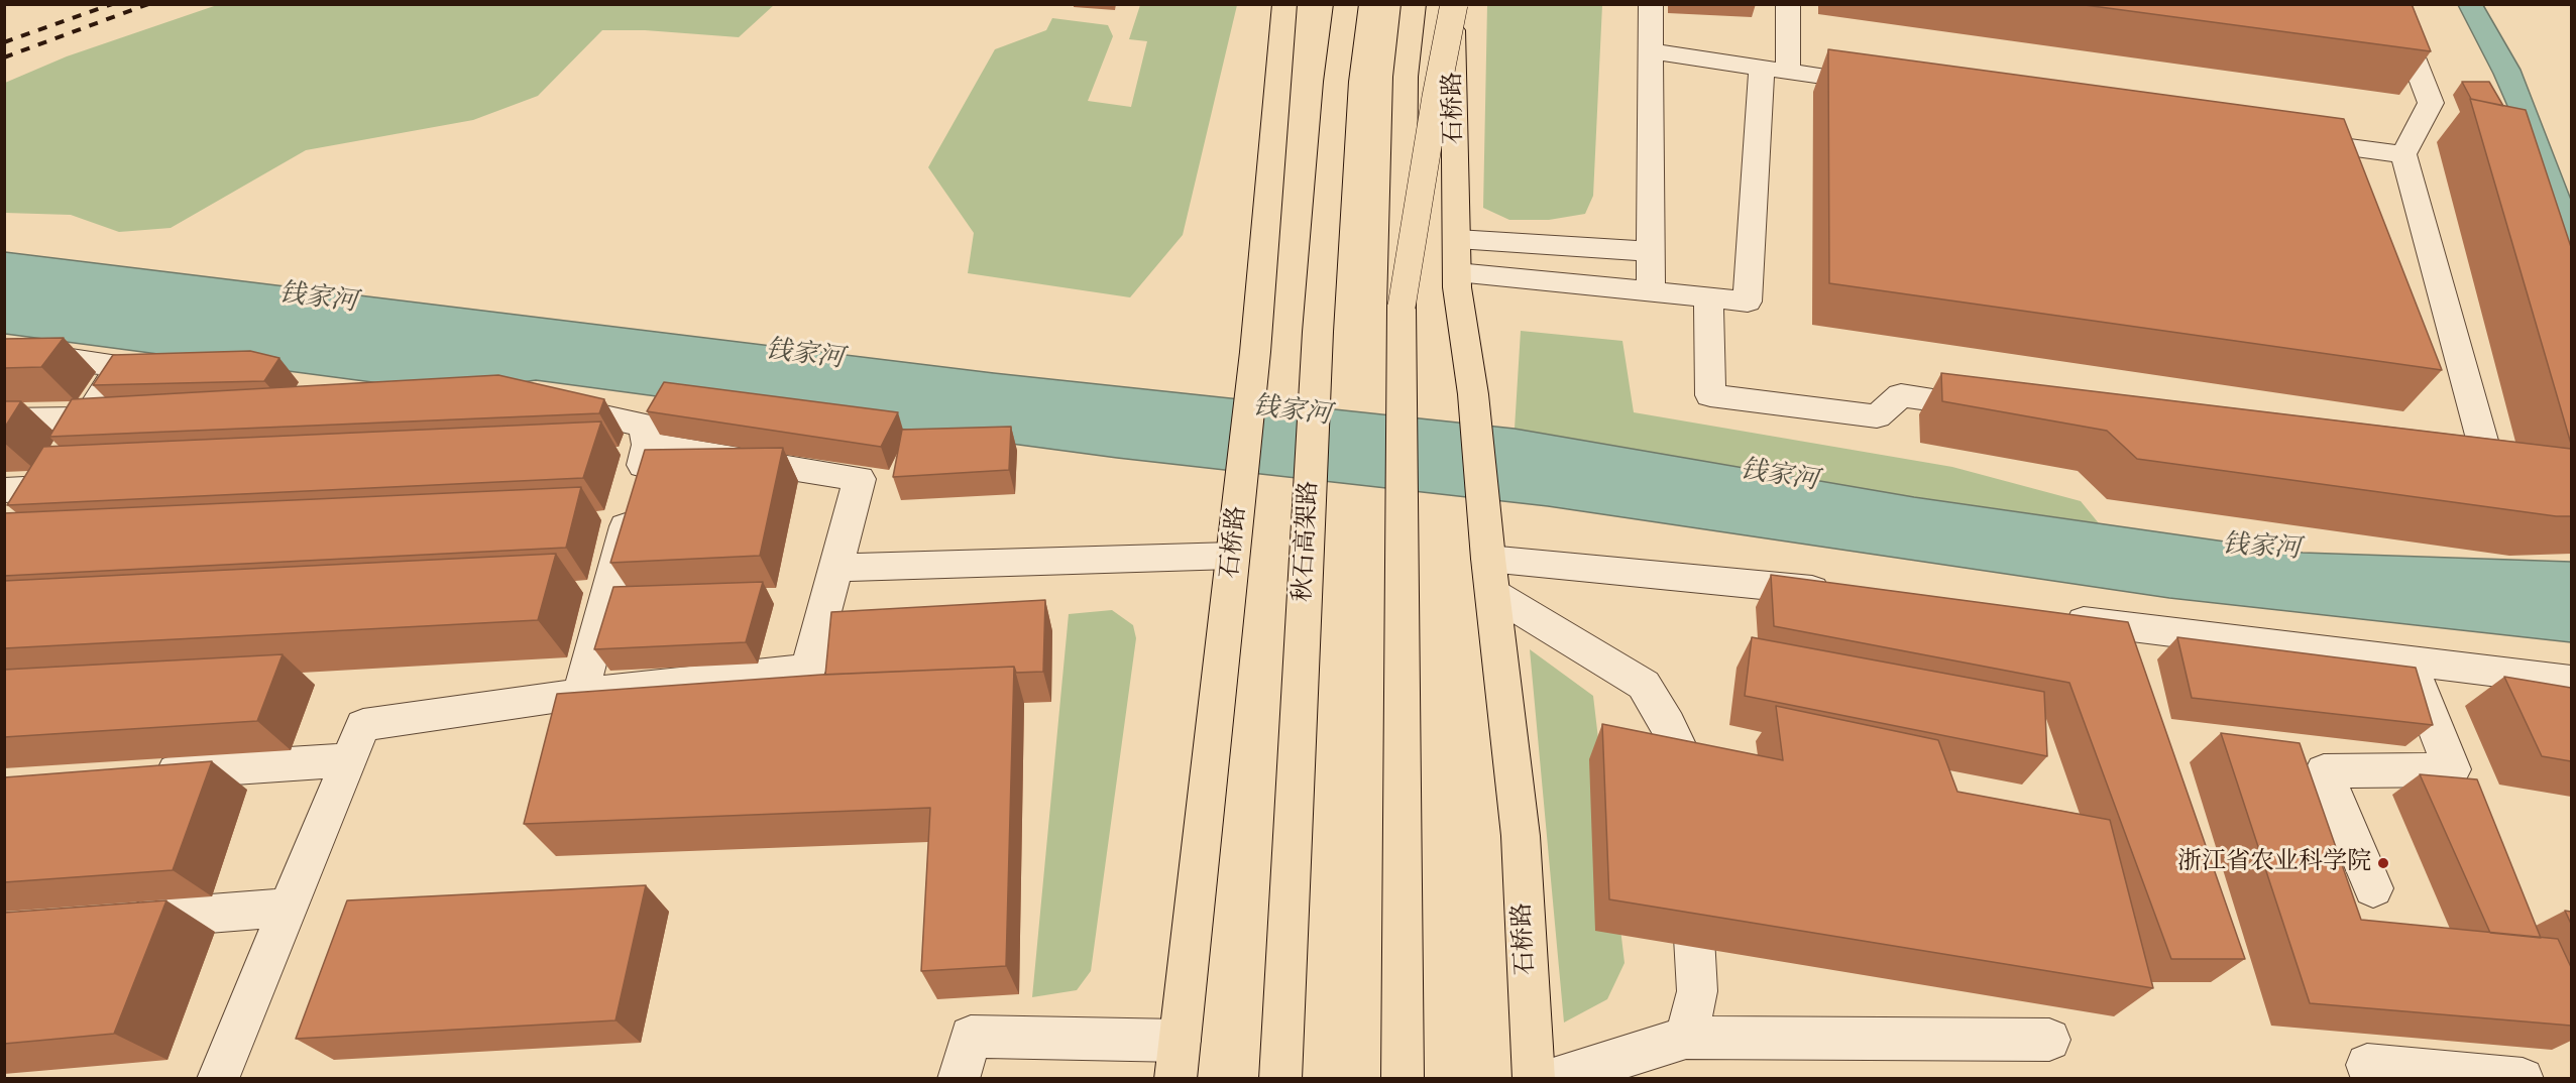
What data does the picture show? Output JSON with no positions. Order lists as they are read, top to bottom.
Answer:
{
  "streets": {
    "main road": ["石桥路", "秋石高架路"]
  },
  "water": ["钱家河"],
  "places": ["浙江省农业科学院"]
}
